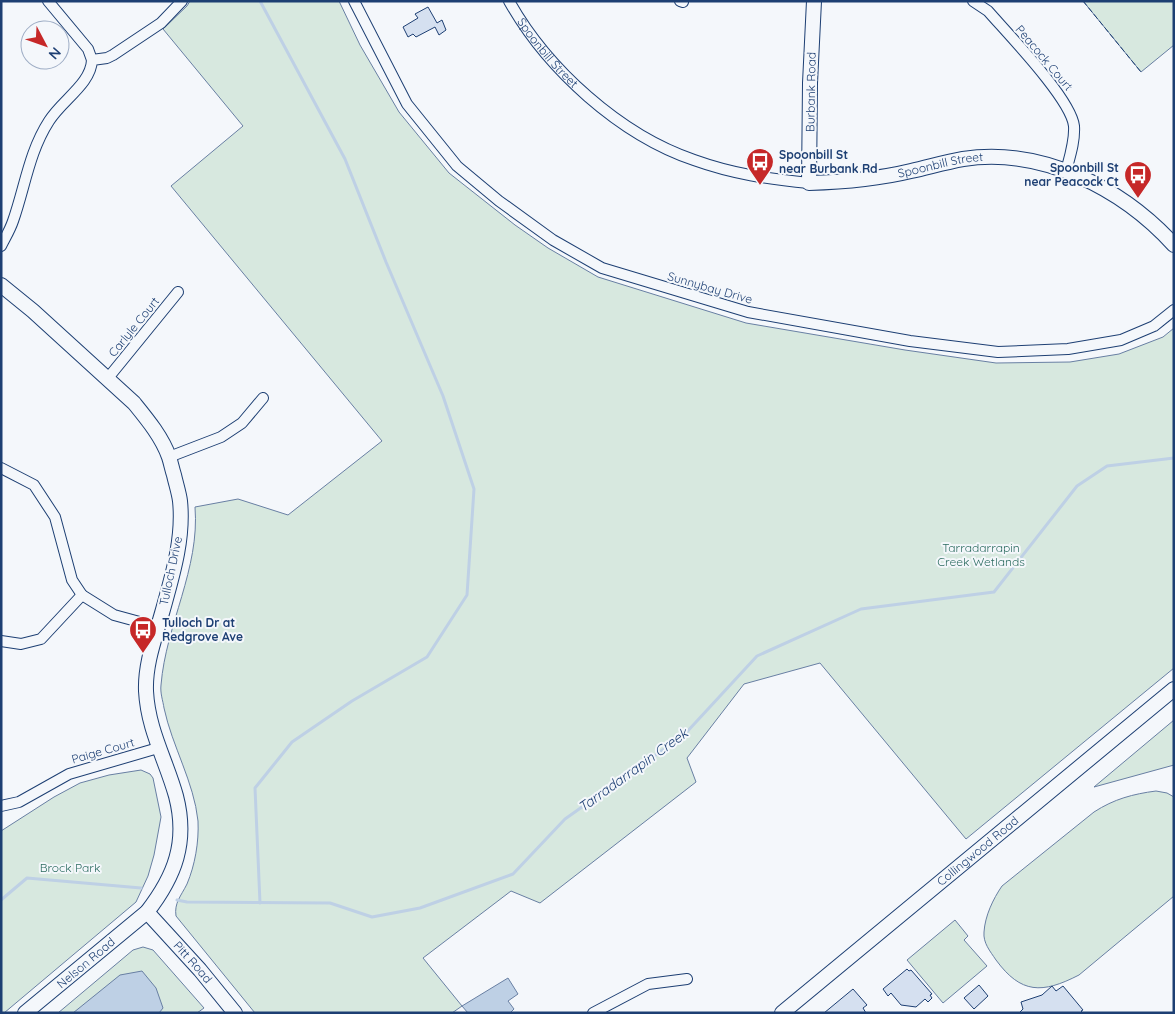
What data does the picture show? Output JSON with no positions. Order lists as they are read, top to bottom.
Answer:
{
  "streets": {
    "street": [
      "Spoonbill Street",
      "Peacock Court",
      "Burbank Road",
      "Sunnybay Drive",
      "Carlyle Court",
      "Tulloch Drive",
      "Paige Court",
      "Collingwood Road",
      "Pitt Road",
      "Nelson Road"
    ]
  },
  "crossings": [
    ["Spoonbill Street", "Peacock Court"],
    ["Spoonbill Street", "Burbank Road"],
    ["Carlyle Court", "Tulloch Drive"],
    ["Tulloch Drive", "Paige Court"],
    ["Tulloch Drive", "Pitt Road"],
    ["Tulloch Drive", "Nelson Road"],
    ["Pitt Road", "Nelson Road"]
  ],
  "water": ["Tarradarrapin Creek"],
  "parks": ["Tarradarrapin Creek Wetlands", "Brock Park"],
  "places": {
    "bus stop": ["Spoonbill St near Burbank Rd", "Spoonbill St near Peacock Ct", "Tulloch Dr at Redgrove Ave"]
  },
  "north": "bottom right"
}
